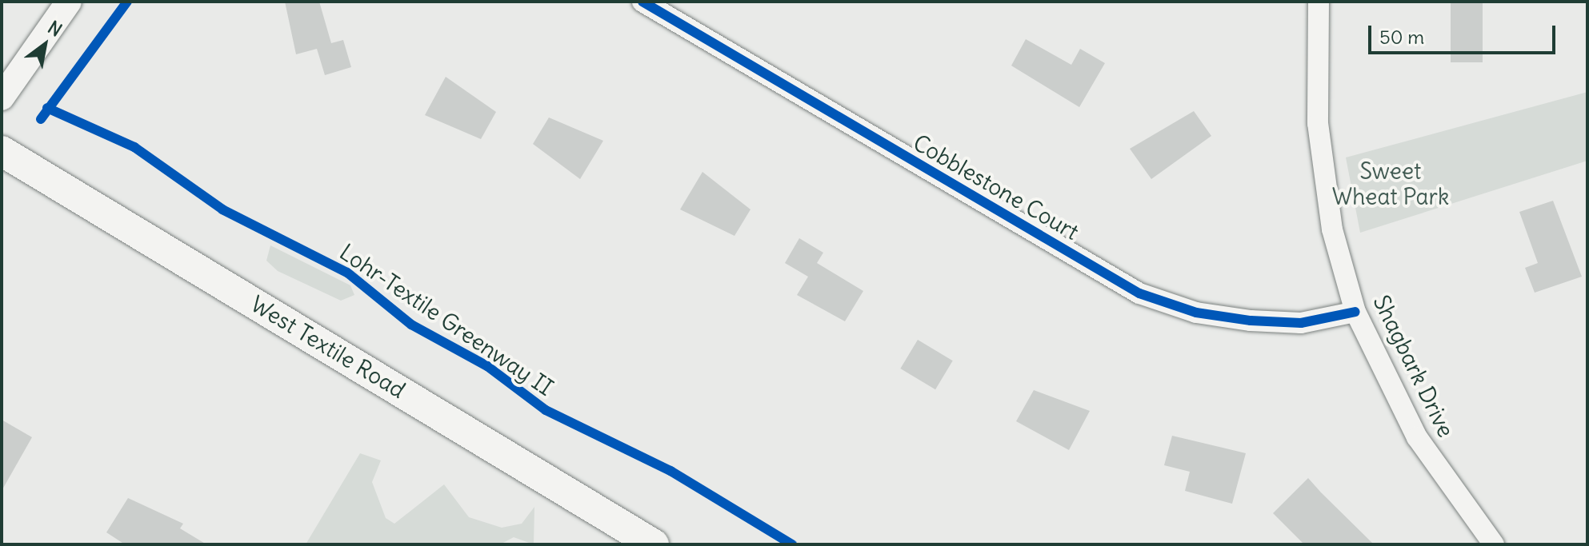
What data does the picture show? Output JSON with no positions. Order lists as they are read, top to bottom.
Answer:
{
  "streets": {
    "main road": ["West Textile Road"],
    "street": ["Cobblestone Court", "Shagbark Drive"],
    "cycle path": ["Lohr-Textile Greenway II"]
  },
  "crossings": [
    ["Cobblestone Court", "Shagbark Drive"]
  ],
  "parks": ["Sweet Wheat Park"],
  "scale_bar": "50 m",
  "north": "top right"
}
